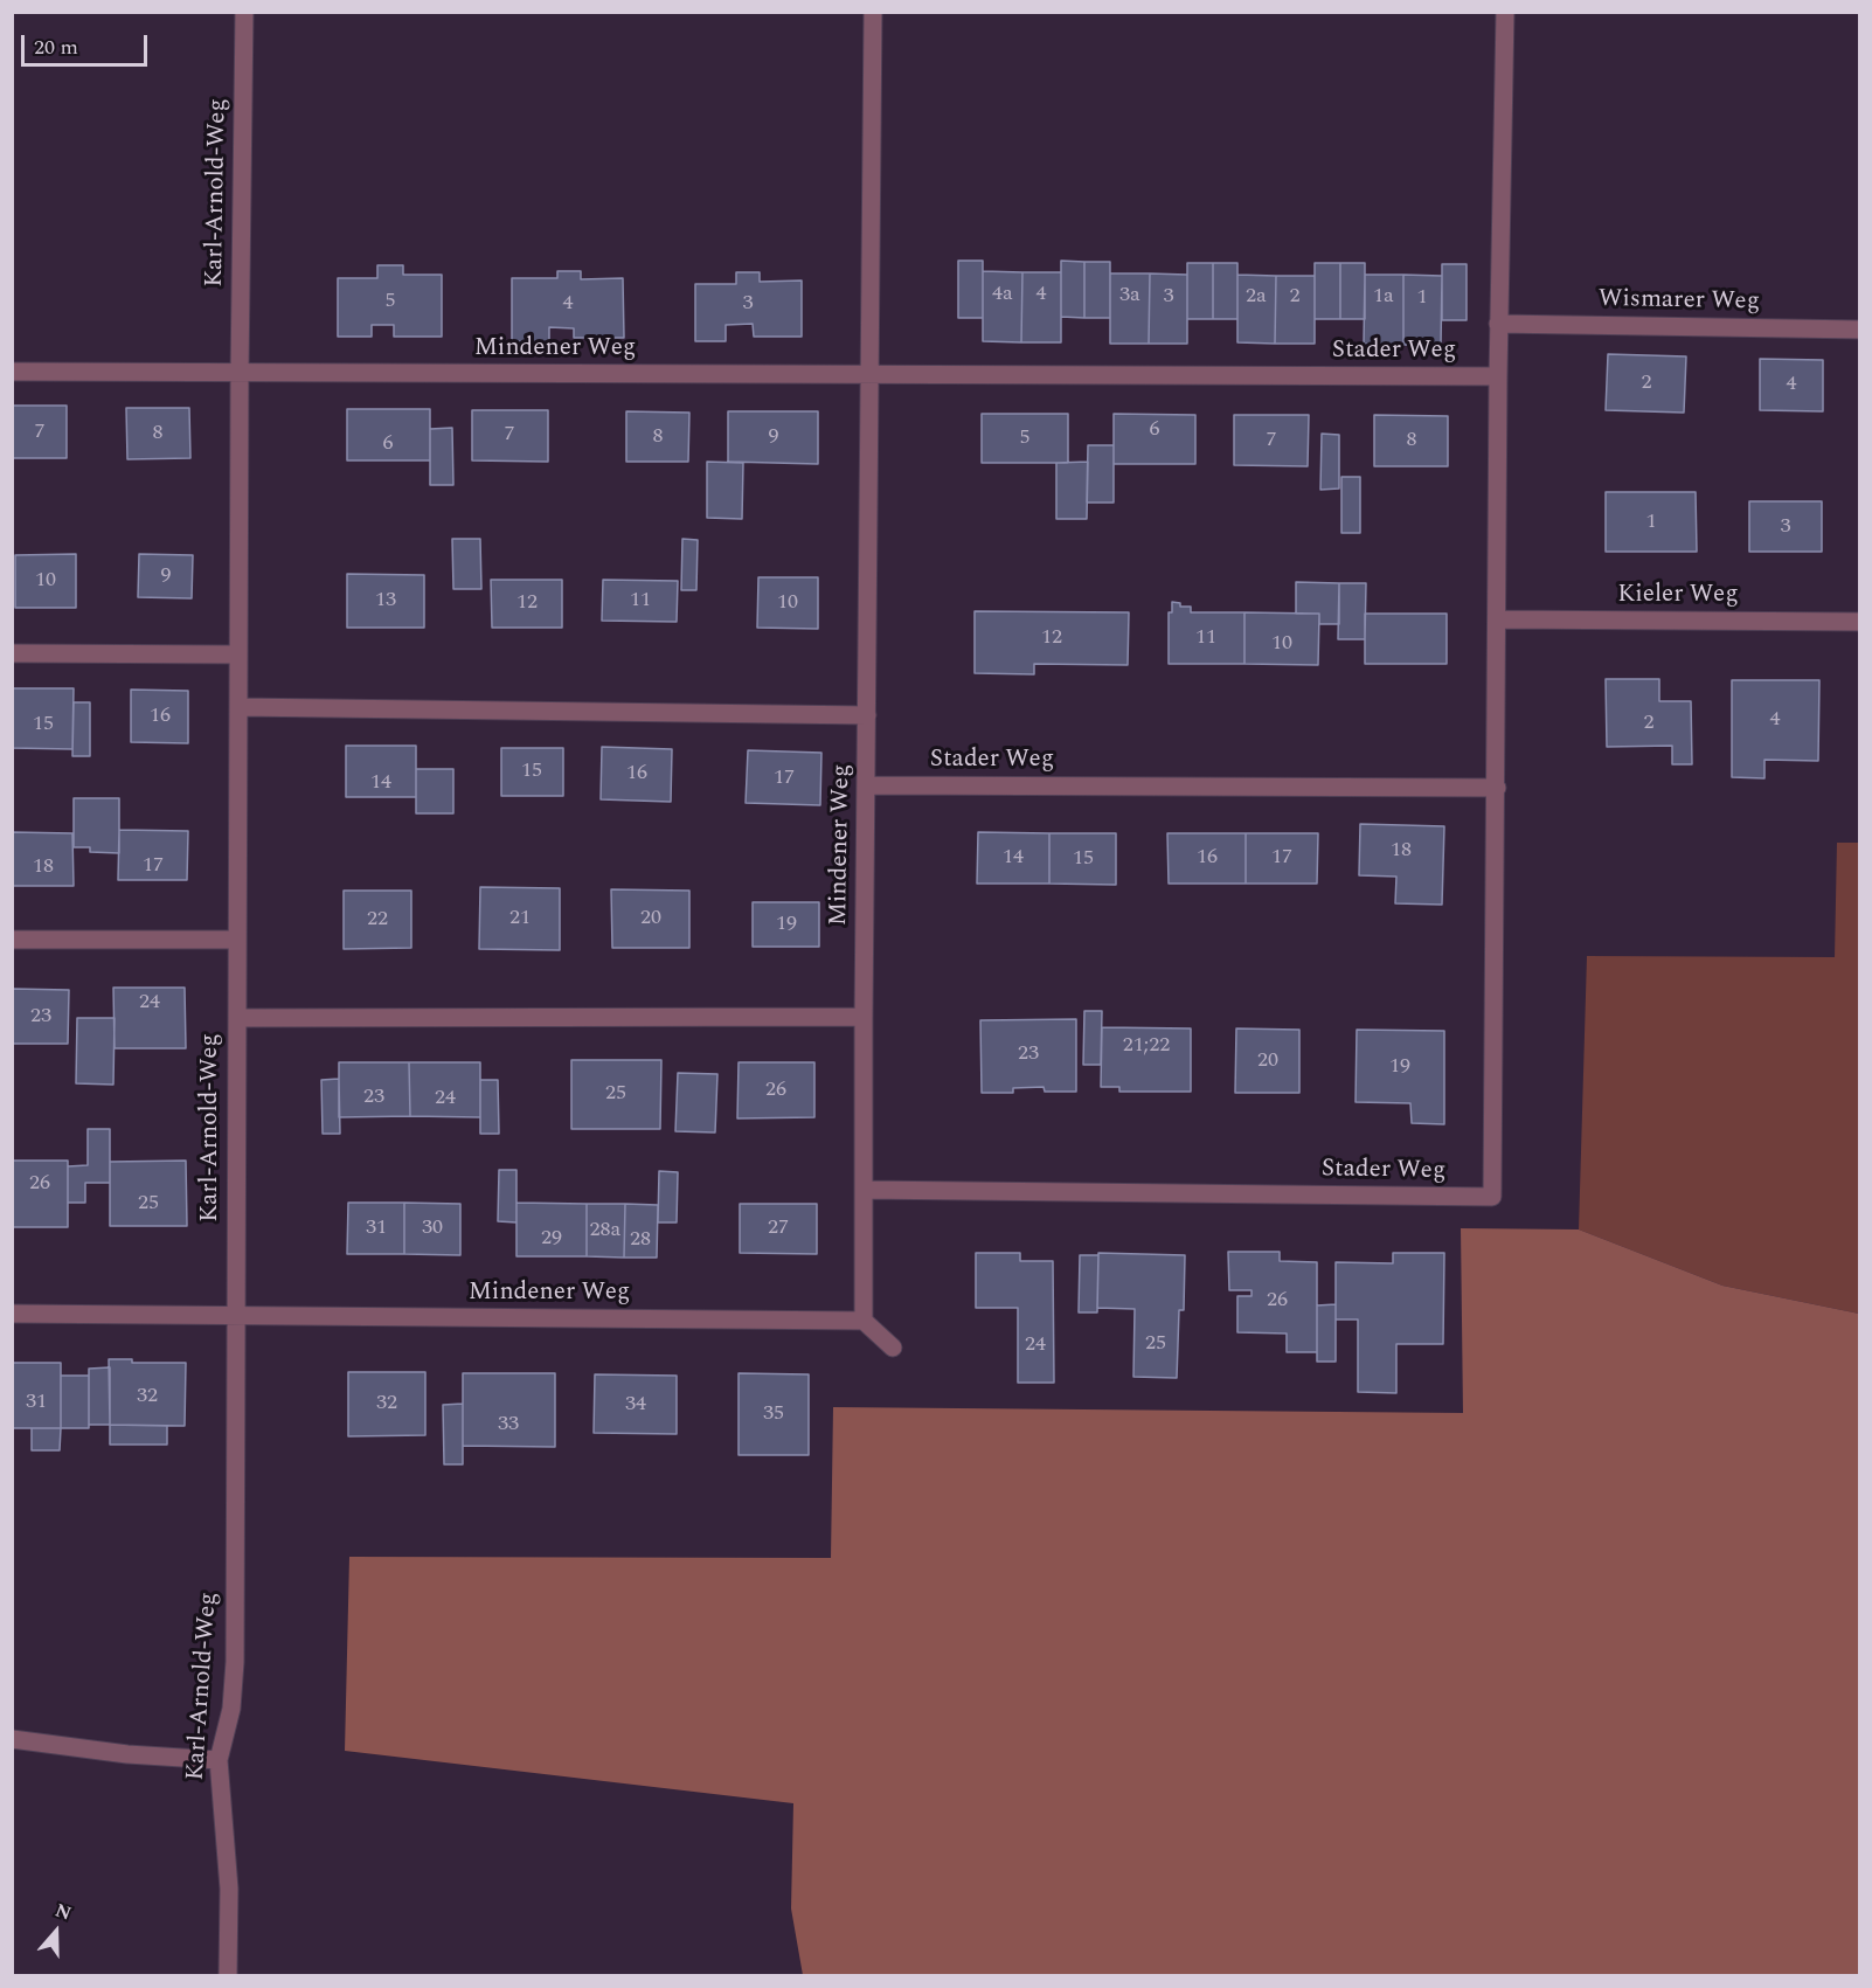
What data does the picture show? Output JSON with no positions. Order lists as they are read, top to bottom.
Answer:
{
  "streets": {
    "street": [
      "Karl-Arnold-Weg",
      "Wismarer Weg",
      "Mindener Weg",
      "Stader Weg",
      "Kieler Weg"
    ]
  },
  "crossings": [
    ["Karl-Arnold-Weg", "Mindener Weg"],
    ["Wismarer Weg", "Stader Weg"],
    ["Mindener Weg", "Stader Weg"],
    ["Stader Weg", "Kieler Weg"]
  ],
  "house_numbers": [
    "4a",
    "4",
    "3a",
    "3",
    "2a",
    "2",
    "1a",
    "1",
    "5",
    "4",
    "3",
    "2",
    "4",
    "6",
    "7",
    "8",
    "7",
    "8",
    "9",
    "5",
    "7",
    "8",
    "6",
    "1",
    "3",
    "9",
    "10",
    "13",
    "11",
    "12",
    "10",
    "12",
    "11",
    "10",
    "16",
    "4",
    "2",
    "15",
    "15",
    "16",
    "17",
    "14",
    "18",
    "14",
    "16",
    "17",
    "15",
    "17",
    "18",
    "21",
    "20",
    "22",
    "19",
    "24",
    "23",
    "21;22",
    "23",
    "20",
    "19",
    "26",
    "25",
    "23",
    "24",
    "26",
    "25",
    "31",
    "30",
    "27",
    "28a",
    "29",
    "28",
    "26",
    "25",
    "24",
    "32",
    "31",
    "32",
    "34",
    "35",
    "33"
  ],
  "scale_bar": "20 m",
  "north": "top"
}
